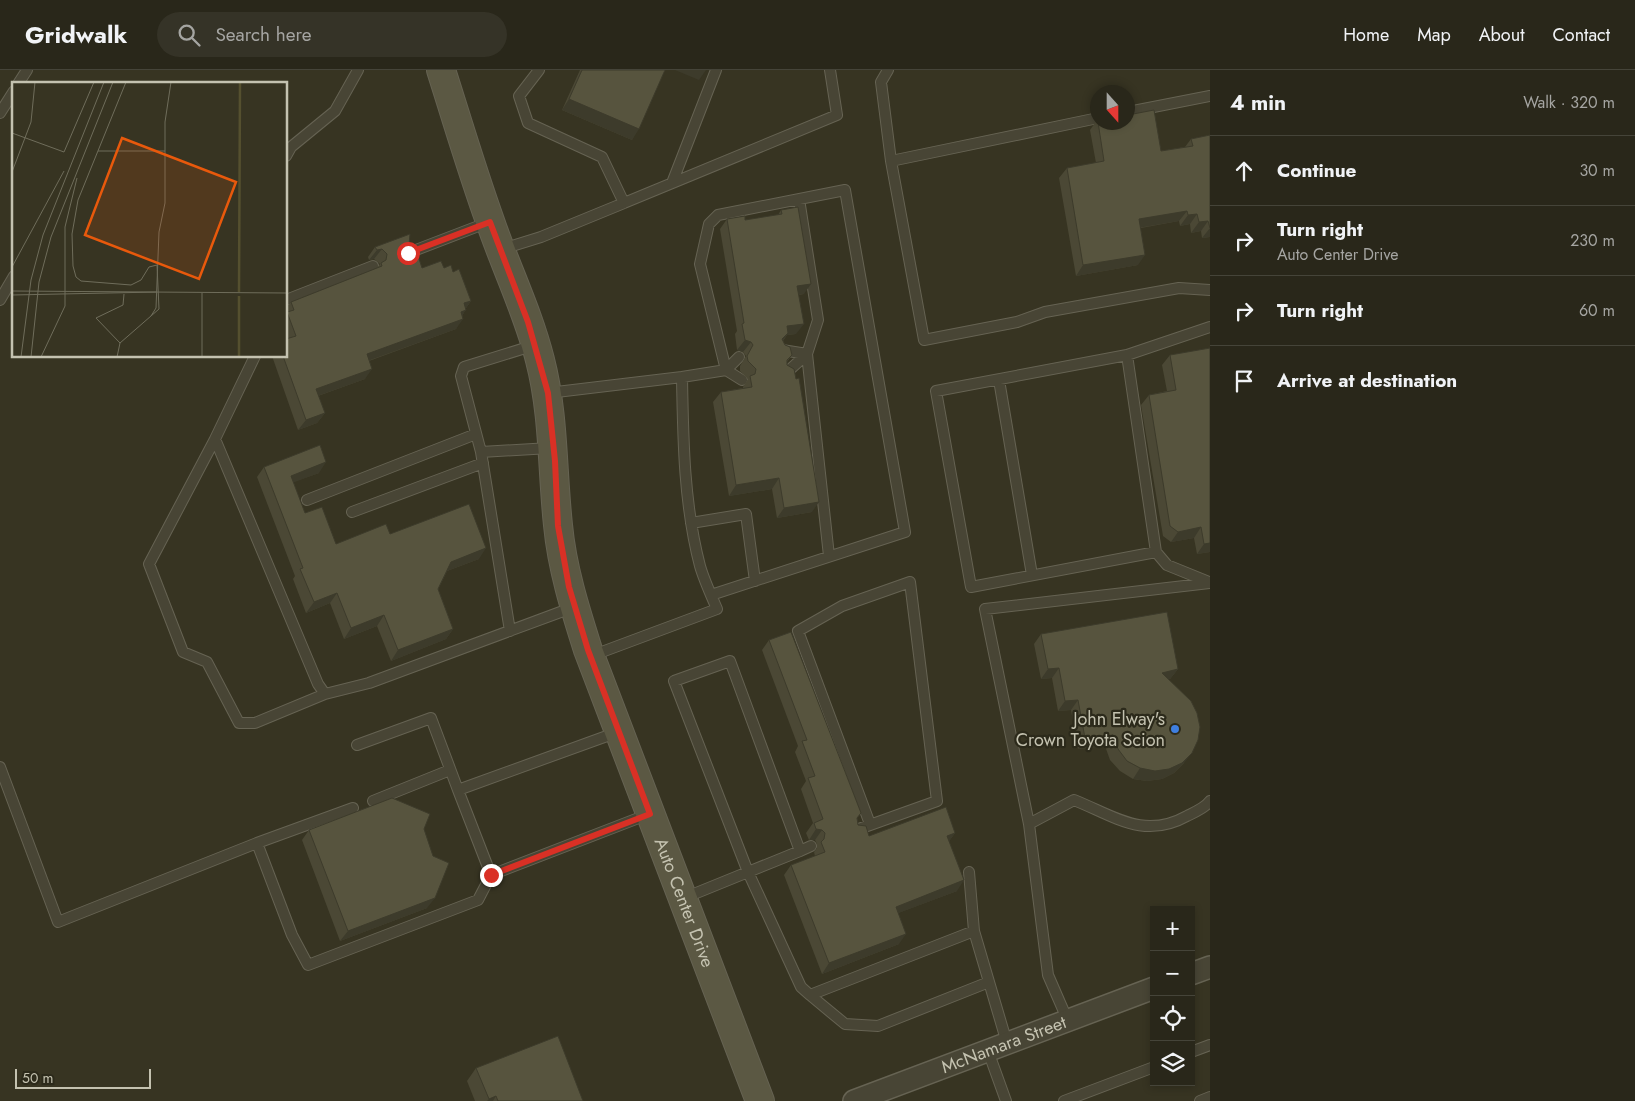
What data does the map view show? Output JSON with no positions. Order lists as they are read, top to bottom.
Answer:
{
  "streets": {
    "street": ["Auto Center Drive", "McNamara Street"]
  },
  "places": ["John Elway's Crown Toyota Scion"],
  "scale_bar": "50 m",
  "north": "bottom",
  "page": {
    "header": "Gridwalk",
    "search": "Search here",
    "nav": [
      "Home",
      "Map",
      "About",
      "Contact"
    ],
    "heading": ["4 min", "Walk · 320 m"],
    "list": [
      ["Continue", "30 m"],
      ["Turn right", "Auto Center Drive", "230 m"],
      ["Turn right", "60 m"],
      "Arrive at destination"
    ],
    "map_buttons": ["+", "−"],
    "scale": "50 m"
  }
}
